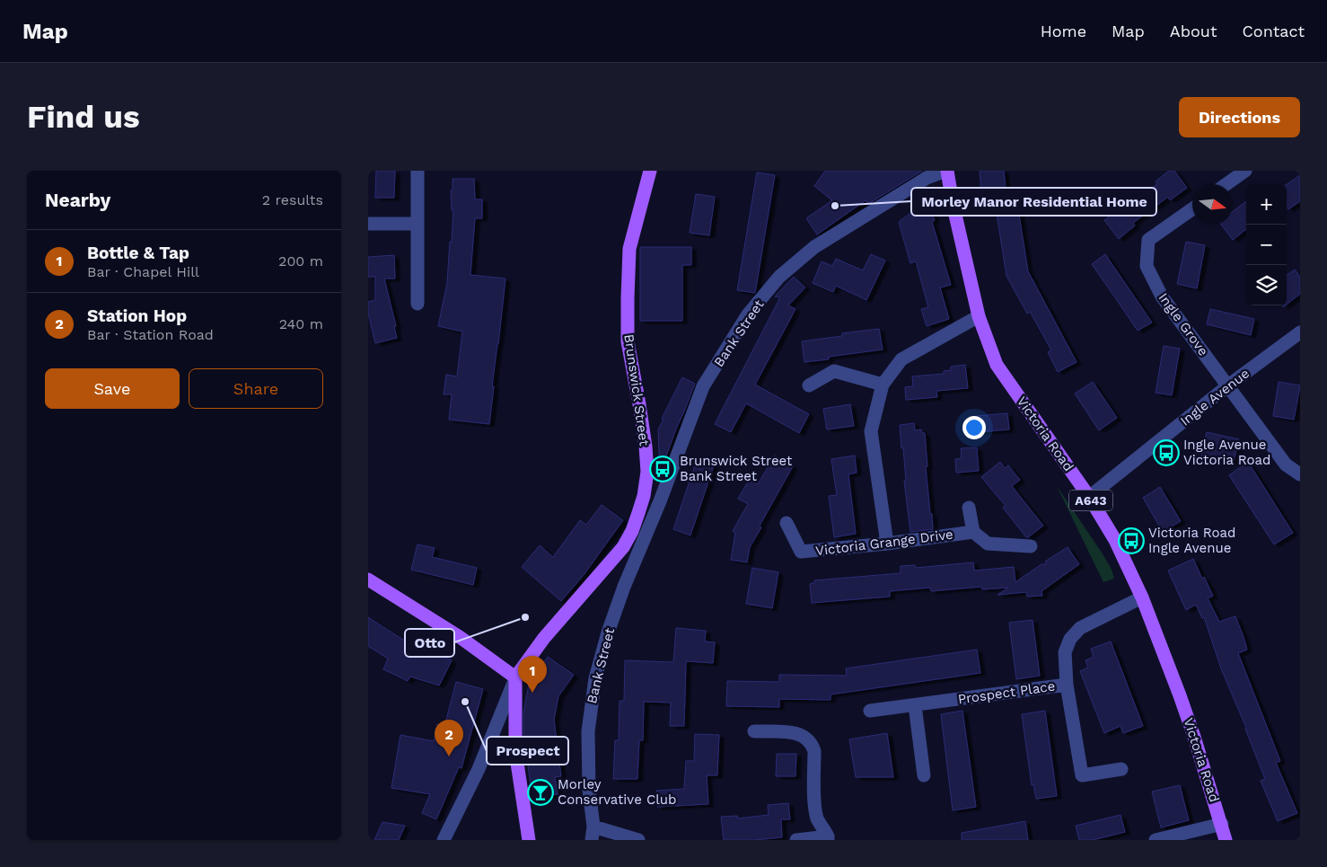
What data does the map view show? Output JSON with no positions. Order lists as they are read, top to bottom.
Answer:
{
  "streets": {
    "main road": ["Brunswick Street", "Victoria Road", "A643"],
    "street": [
      "Ingle Grove",
      "Bank Street",
      "Ingle Avenue",
      "Victoria Grange Drive",
      "Prospect Place"
    ]
  },
  "crossings": [
    ["Ingle Grove", "Ingle Avenue"],
    ["Bank Street", "Victoria Road"],
    ["Ingle Avenue", "Victoria Road"],
    ["Victoria Road", "Prospect Place"]
  ],
  "places": {
    "other": ["Morley Manor Residential Home", "Otto", "Prospect"],
    "bus stop": ["Ingle Avenue Victoria Road", "Brunswick Street Bank Street", "Victoria Road Ingle Avenue"],
    "bar": ["Morley Conservative Club"]
  },
  "north": "right",
  "page": {
    "header": "Map",
    "nav": [
      "Home",
      "Map",
      "About",
      "Contact"
    ],
    "buttons": [
      "Directions",
      ["Save", "Share"]
    ],
    "title": "Find us",
    "heading": ["Nearby", "2 results"],
    "map_buttons": ["+", "−"],
    "list": [
      {
        "mark": "1",
        "name": "Bottle & Tap",
        "note": "Bar · Chapel Hill",
        "value": "200 m"
      },
      {
        "mark": "2",
        "name": "Station Hop",
        "note": "Bar · Station Road",
        "value": "240 m"
      }
    ],
    "pins": ["1", "2"]
  }
}
